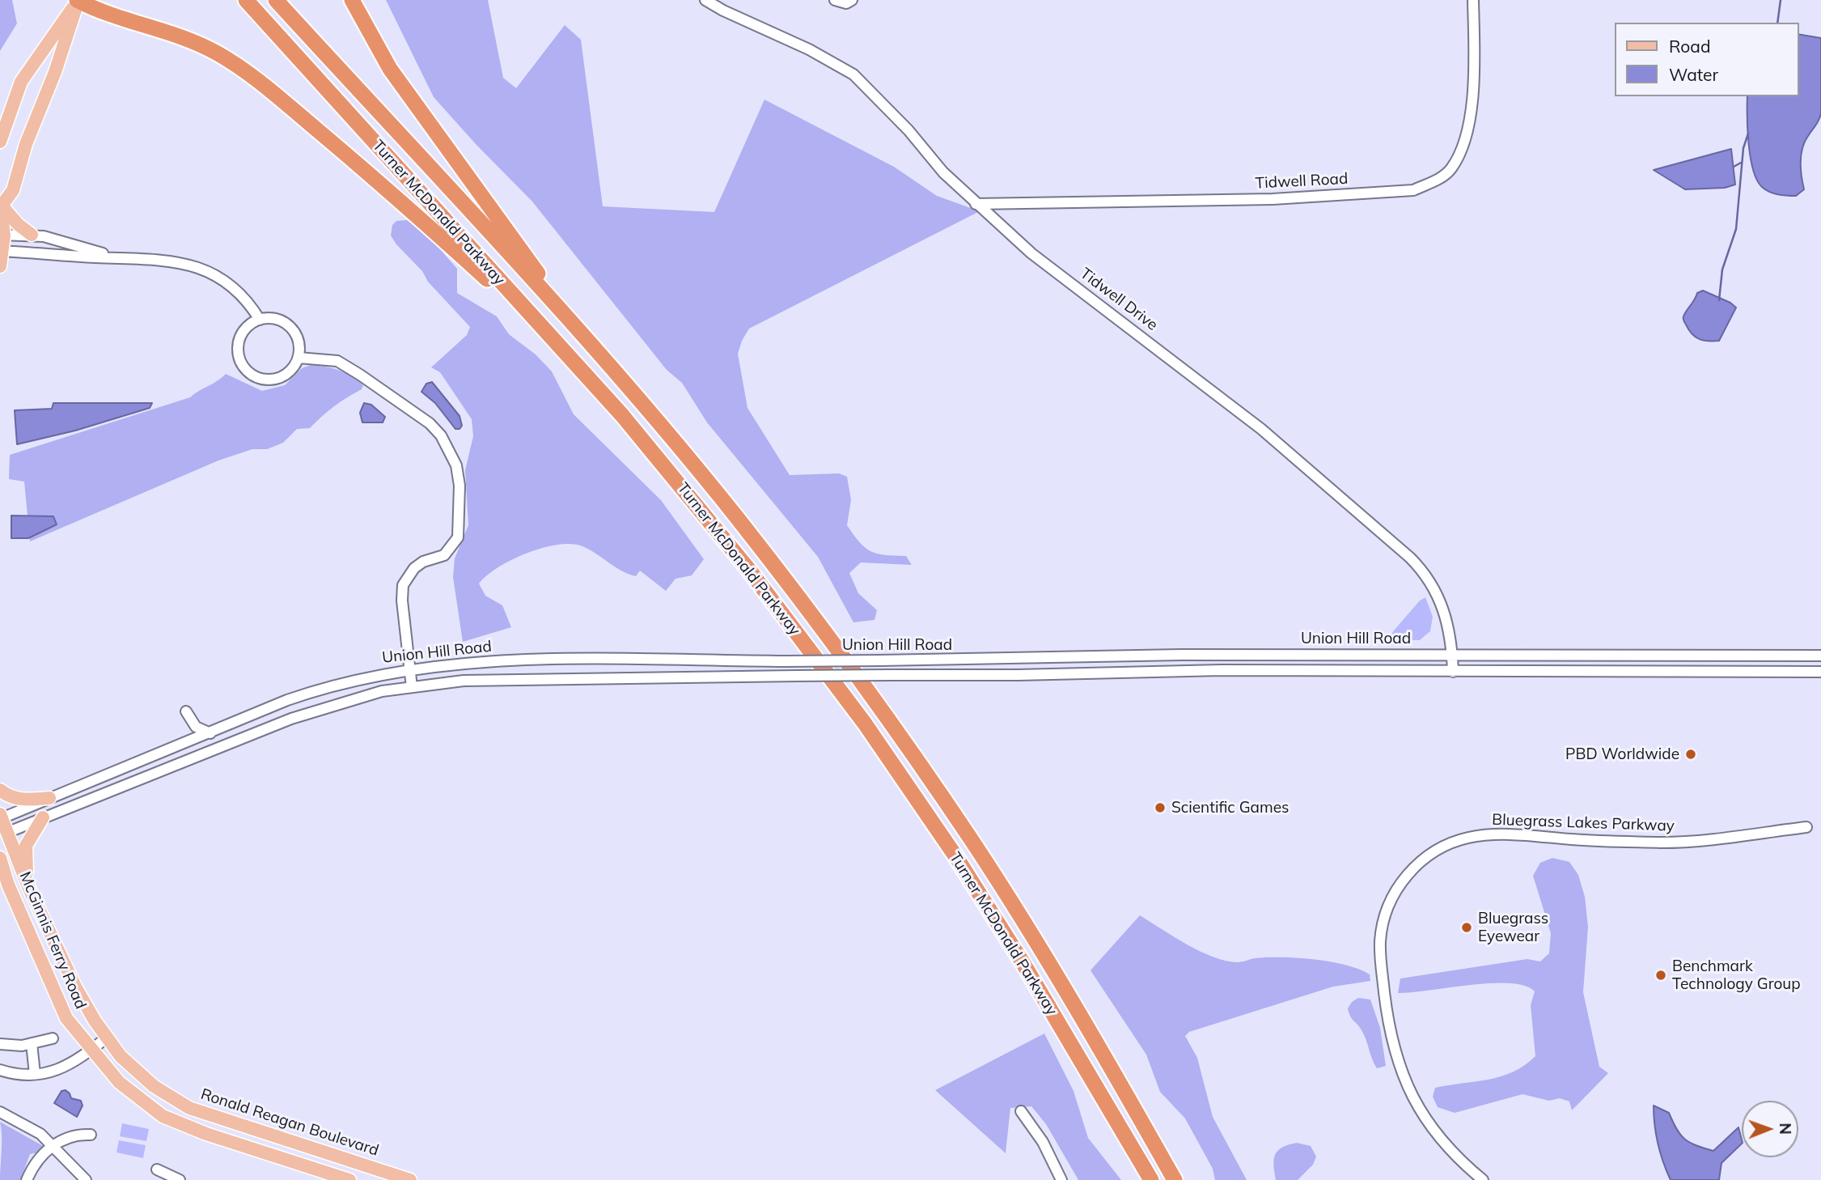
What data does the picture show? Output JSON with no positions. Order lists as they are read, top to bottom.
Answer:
{
  "streets": {
    "highway": ["Turner McDonald Parkway"],
    "main road": ["McGinnis Ferry Road", "Ronald Reagan Boulevard"],
    "street": [
      "Tidwell Road",
      "Tidwell Drive",
      "Union Hill Road",
      "Bluegrass Lakes Parkway"
    ]
  },
  "crossings": [
    ["Tidwell Road", "Tidwell Drive"],
    ["Tidwell Drive", "Union Hill Road"],
    ["Union Hill Road", "Ronald Reagan Boulevard"]
  ],
  "places": [
    "PBD Worldwide",
    "Scientific Games",
    "Bluegrass Eyewear",
    "Benchmark Technology Group"
  ],
  "legend": ["Road", "Water"],
  "north": "right"
}
